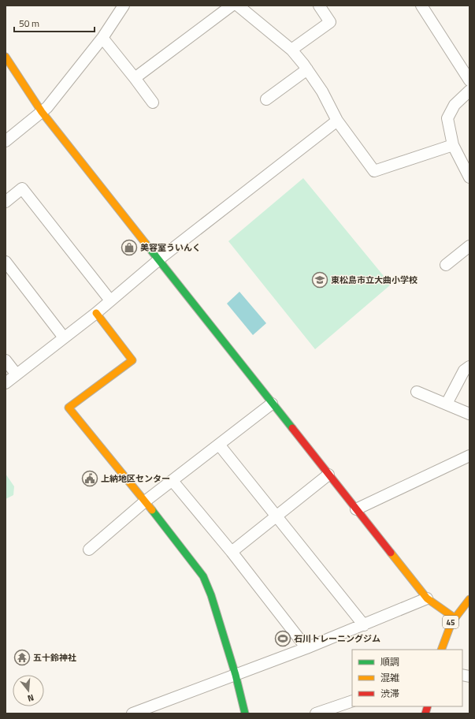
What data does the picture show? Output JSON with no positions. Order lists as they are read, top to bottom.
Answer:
{
  "streets": {
    "main road": ["45"]
  },
  "places": {
    "shop": ["美容室ういんく"],
    "school or university": ["東松島市立大曲小学校"],
    "public building": ["上納地区センター"],
    "sports": ["石川トレーニングジム"],
    "temple": ["五十鈴神社"]
  },
  "legend": ["順調", "混雑", "渋滞"],
  "scale_bar": "50 m",
  "north": "bottom"
}
